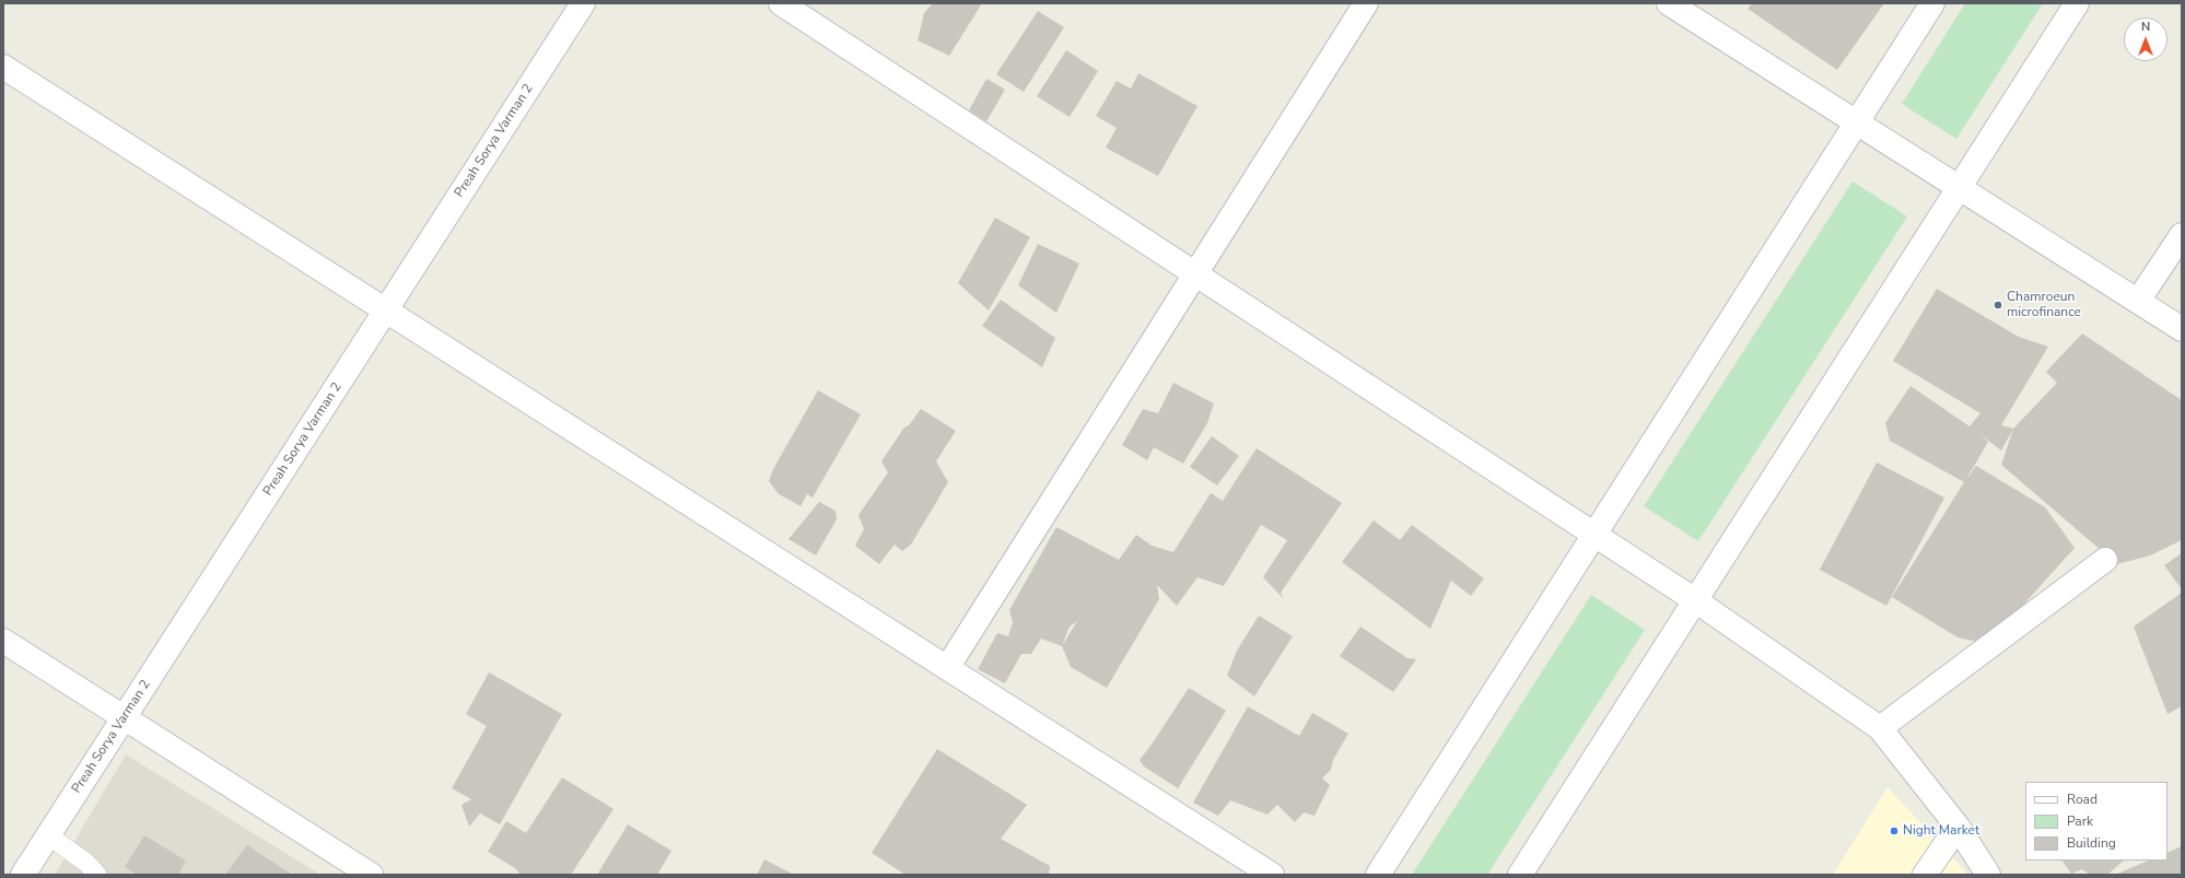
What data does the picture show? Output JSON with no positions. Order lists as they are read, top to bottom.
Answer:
{
  "streets": {
    "street": ["Preah Sorya Varman 2"]
  },
  "places": ["Chamroeun microfinance", "Night Market"],
  "legend": ["Road", "Park", "Building"],
  "north": "top"
}
